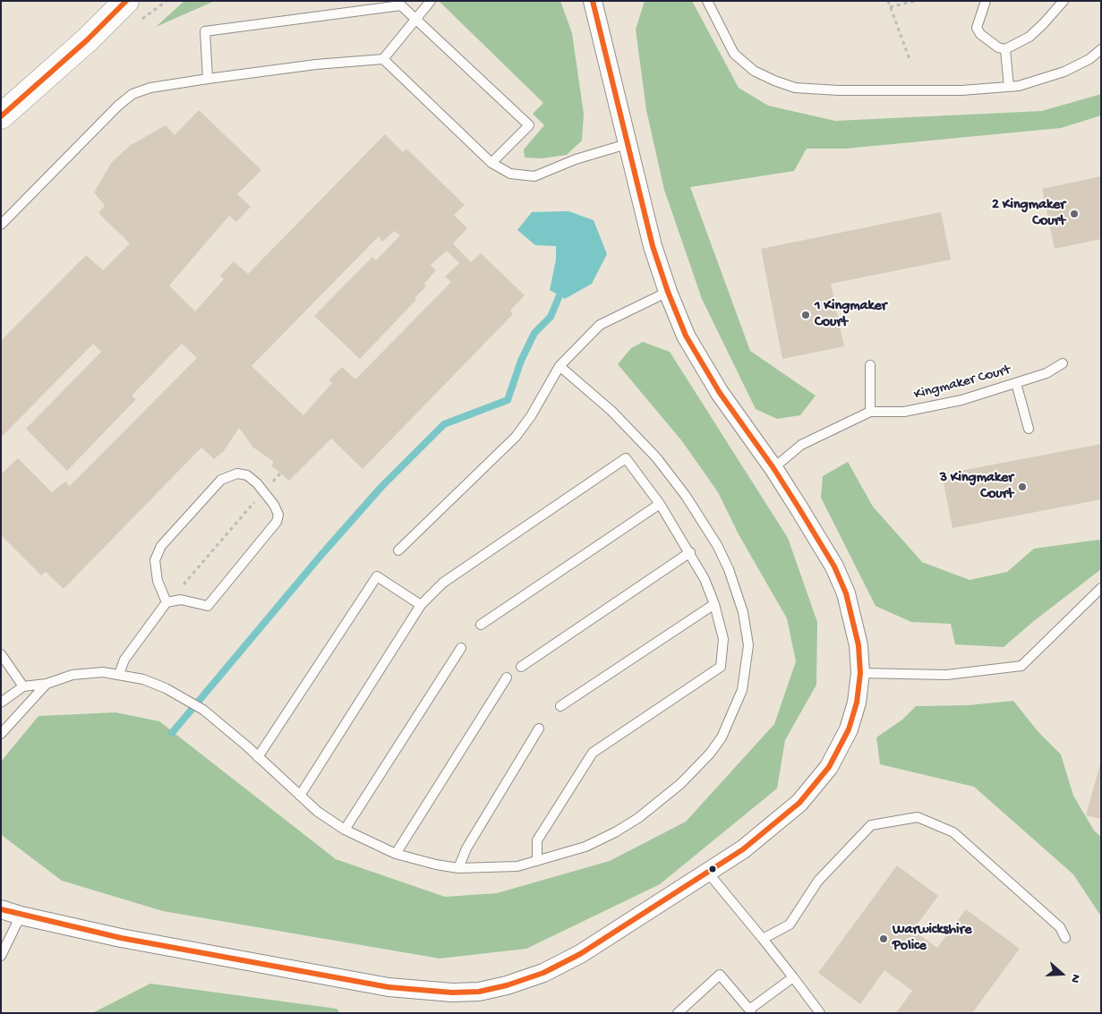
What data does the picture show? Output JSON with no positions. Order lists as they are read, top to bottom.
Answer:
{
  "streets": {
    "lane": ["Kingmaker Court"]
  },
  "places": [
    "2 Kingmaker Court",
    "1 Kingmaker Court",
    "3 Kingmaker Court",
    "Warwickshire Police"
  ],
  "north": "right"
}
